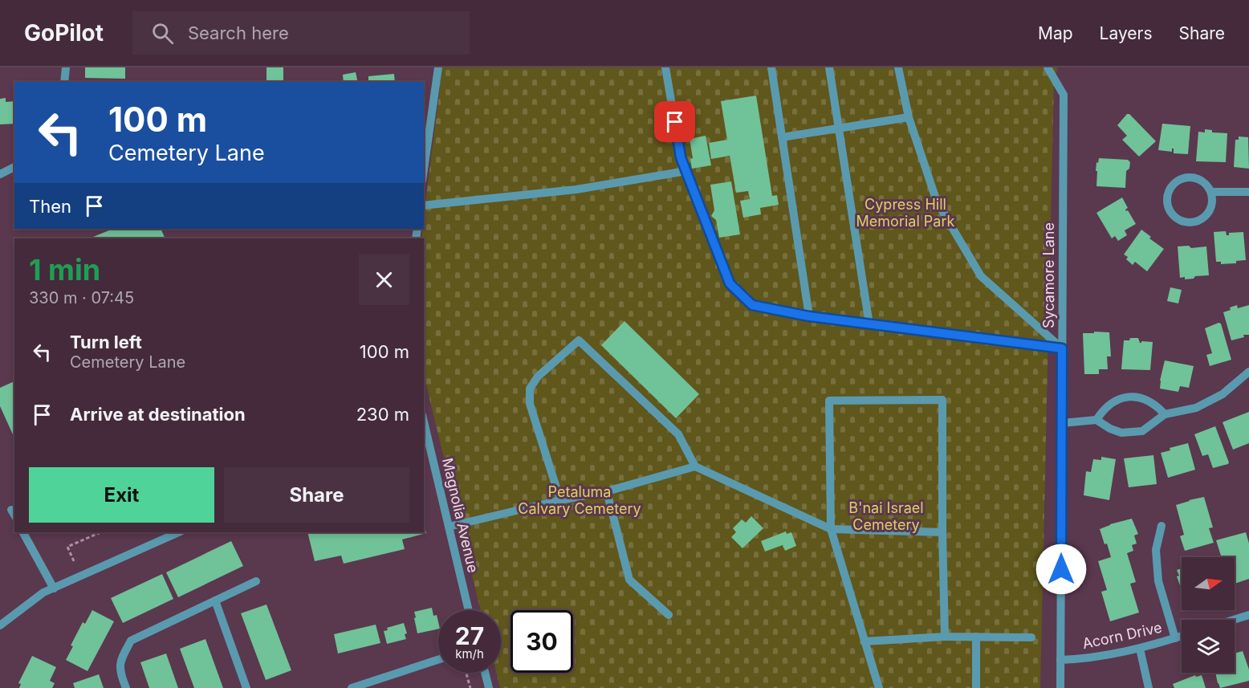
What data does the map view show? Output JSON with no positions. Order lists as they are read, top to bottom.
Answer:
{
  "streets": {
    "street": ["Sycamore Lane", "Magnolia Avenue", "Acorn Drive"]
  },
  "crossings": [
    ["Sycamore Lane", "Acorn Drive"]
  ],
  "parks": ["Cypress Hill Memorial Park", "Petaluma Calvary Cemetery", "B'nai Israel Cemetery"],
  "north": "right",
  "page": {
    "header": "GoPilot",
    "search": "Search here",
    "nav": ["Map", "Layers", "Share"],
    "turn": ["100 m", "Cemetery Lane"],
    "then": "Then",
    "heading": ["1 min", "330 m · 07:45"],
    "list": [
      {
        "name": "Turn left",
        "note": "Cemetery Lane",
        "value": "100 m"
      },
      {
        "name": "Arrive at destination",
        "value": "230 m"
      }
    ],
    "buttons": ["Exit", "Share"],
    "speed": "27 km/h",
    "limit": "30"
  }
}
